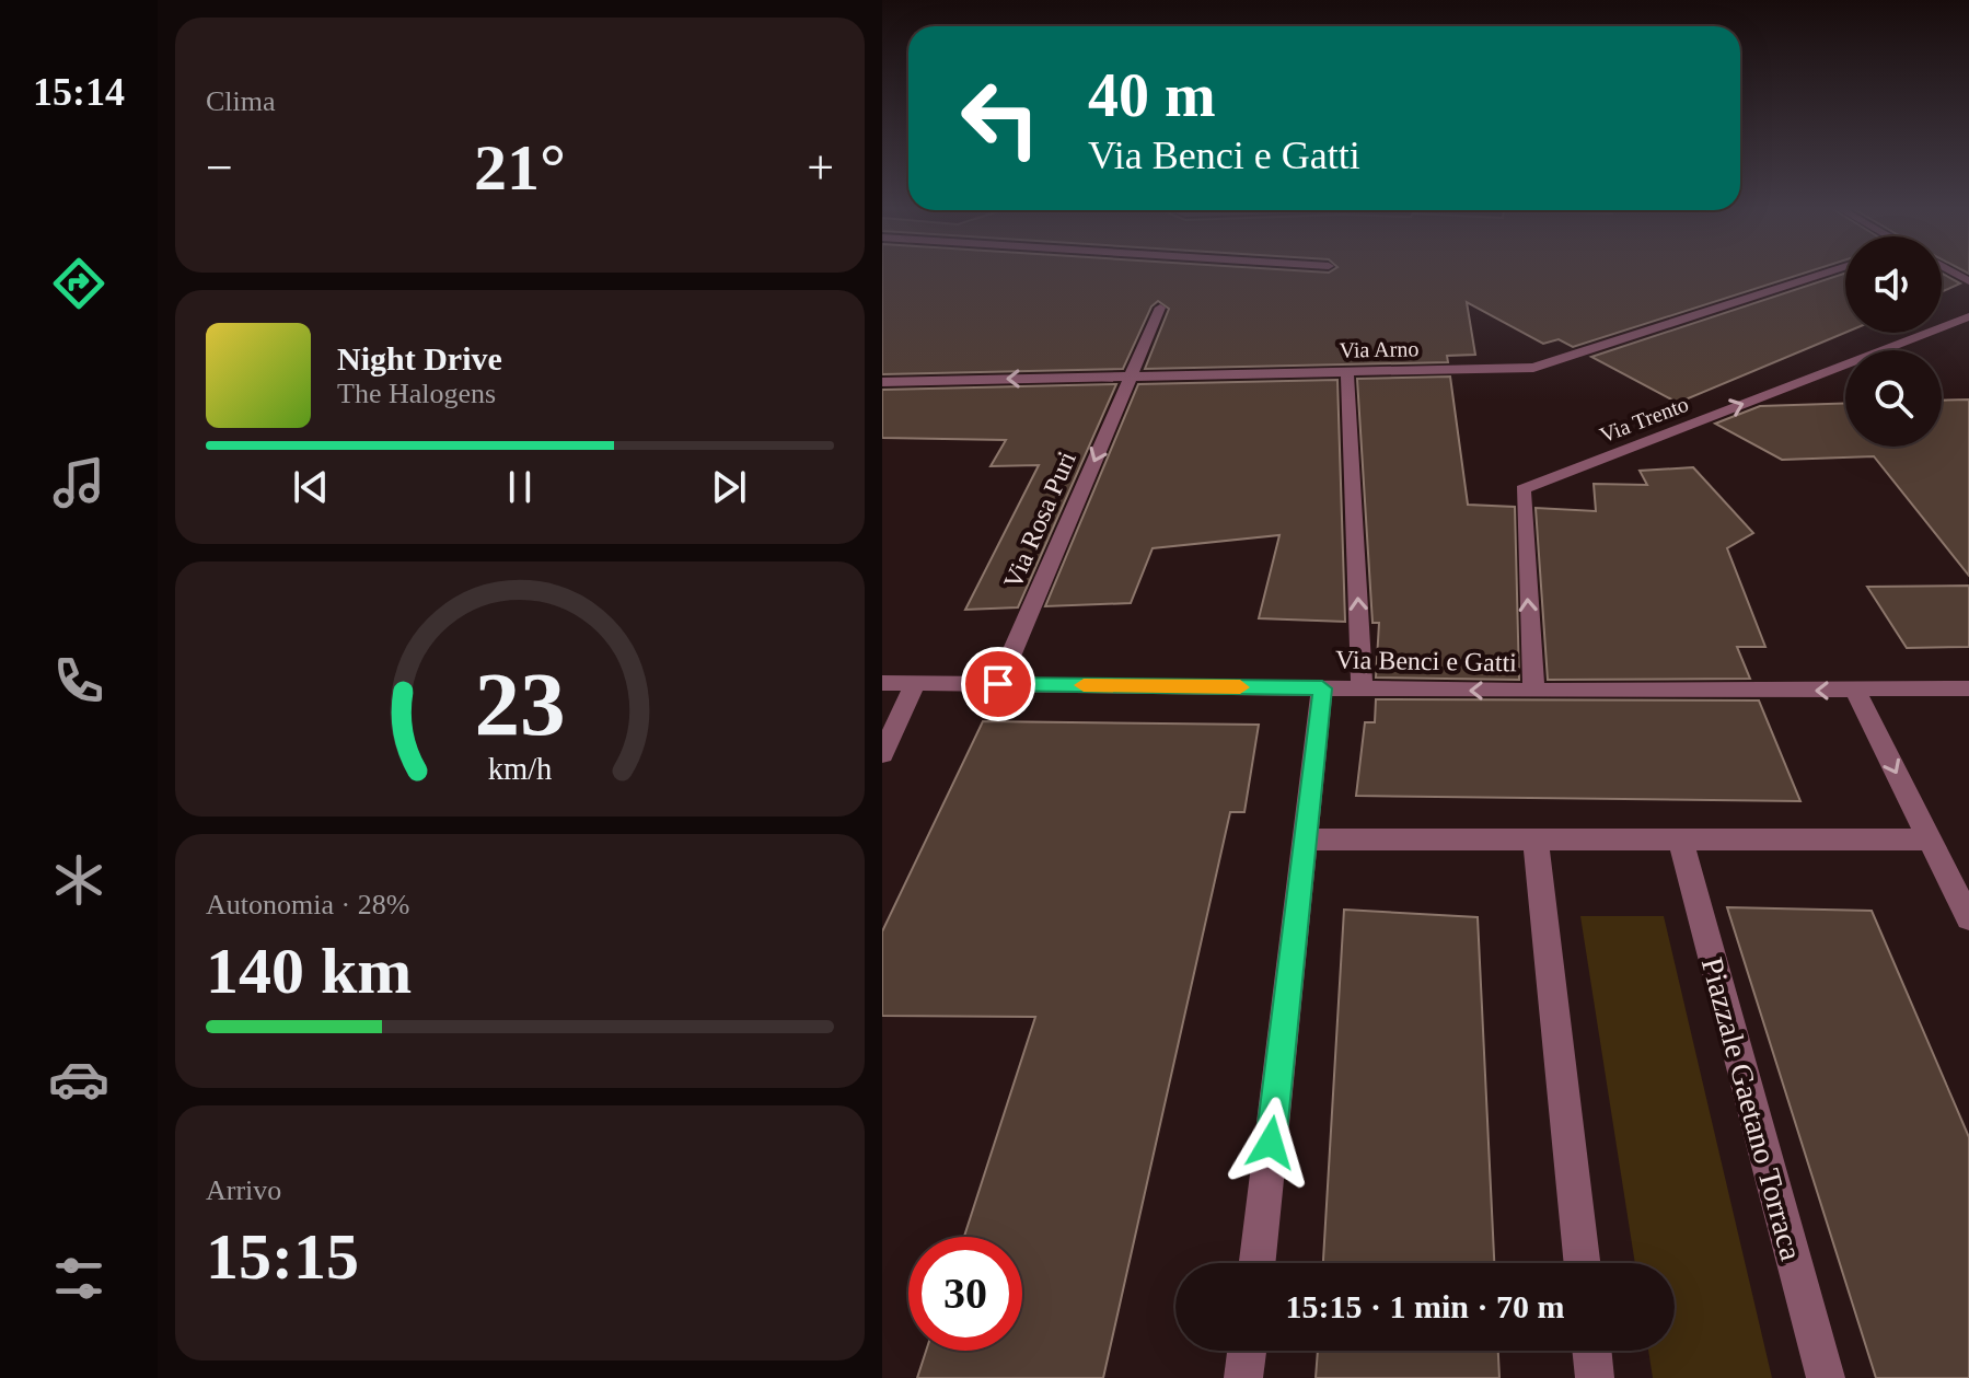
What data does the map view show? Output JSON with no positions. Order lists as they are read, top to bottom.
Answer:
{
  "streets": {
    "street": [
      "Via Arno",
      "Via Trento",
      "Via Rosa Puri",
      "Via Benci e Gatti",
      "Piazzale Gaetano Torraca"
    ]
  },
  "crossings": [
    ["Via Arno", "Via Rosa Puri"],
    ["Via Trento", "Via Benci e Gatti"],
    ["Via Rosa Puri", "Via Benci e Gatti"]
  ],
  "one_way": ["Via Trento", "Via Rosa Puri"],
  "page": {
    "tabs": "15:14",
    "tile": [
      "Clima",
      ["Autonomia · 28%", "140 km"],
      ["Arrivo", "15:15"]
    ],
    "turn": ["40 m", "Via Benci e Gatti"],
    "heat": ["−", "21°", "+"],
    "song": ["Night Drive", "The Halogens"],
    "limit": "30",
    "trip": "15:15 · 1 min · 70 m",
    "gauge": ["23", "km/h"]
  }
}
